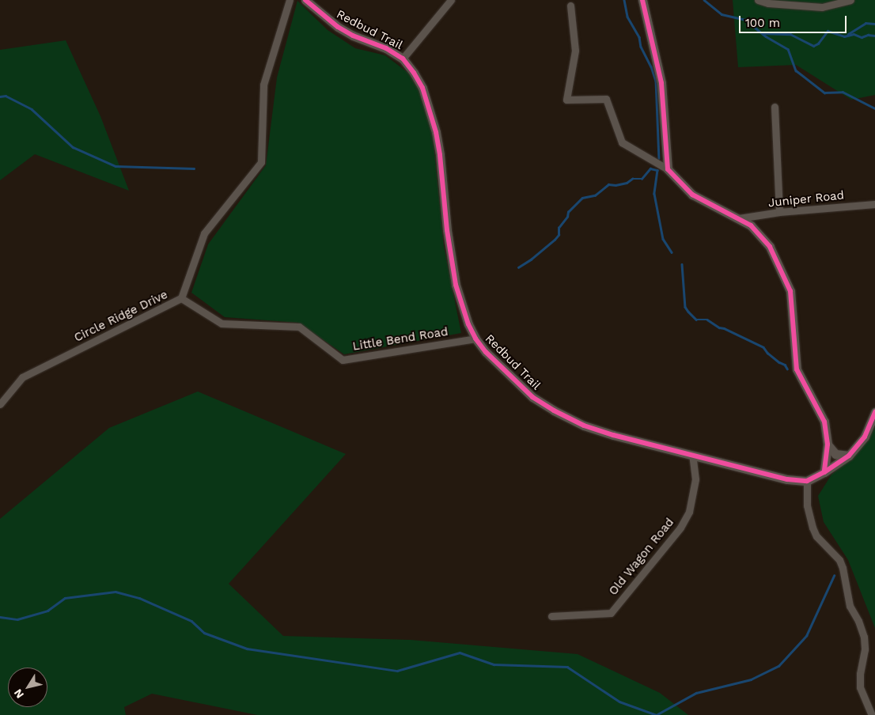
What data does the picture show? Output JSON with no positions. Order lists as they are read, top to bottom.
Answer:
{
  "streets": {
    "street": [
      "Redbud Trail",
      "Juniper Road",
      "Circle Ridge Drive",
      "Little Bend Road",
      "Old Wagon Road"
    ]
  },
  "crossings": [
    ["Redbud Trail", "Little Bend Road"],
    ["Redbud Trail", "Old Wagon Road"],
    ["Circle Ridge Drive", "Little Bend Road"]
  ],
  "scale_bar": "100 m",
  "north": "bottom left"
}
